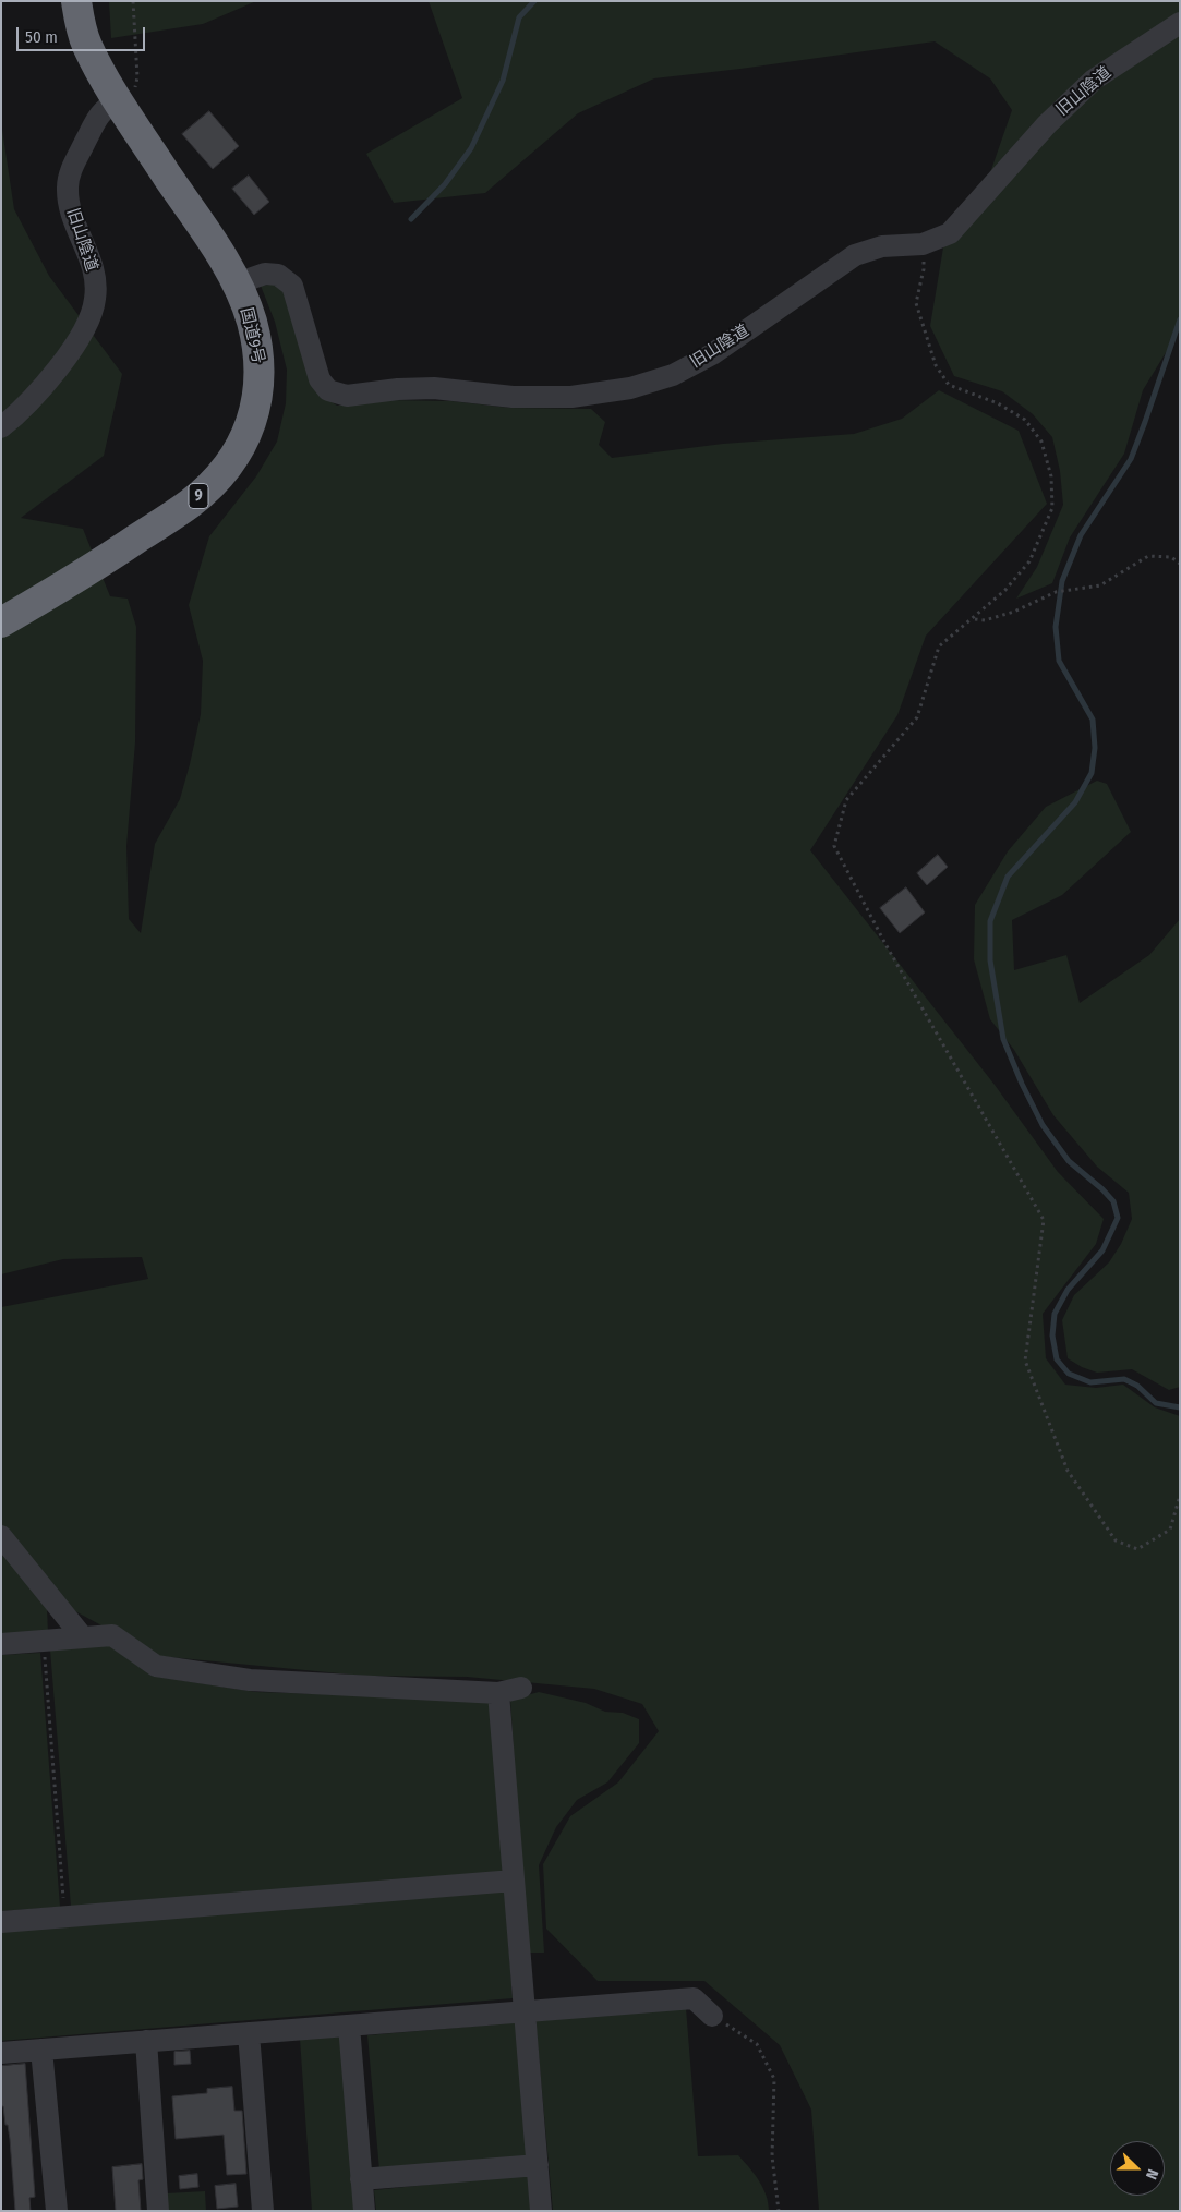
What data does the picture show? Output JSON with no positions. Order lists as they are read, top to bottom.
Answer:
{
  "streets": {
    "highway": ["国道9号", "9"],
    "street": ["旧山陰道"]
  },
  "crossings": [
    ["旧山陰道", "国道9号"]
  ],
  "scale_bar": "50 m",
  "north": "right"
}
